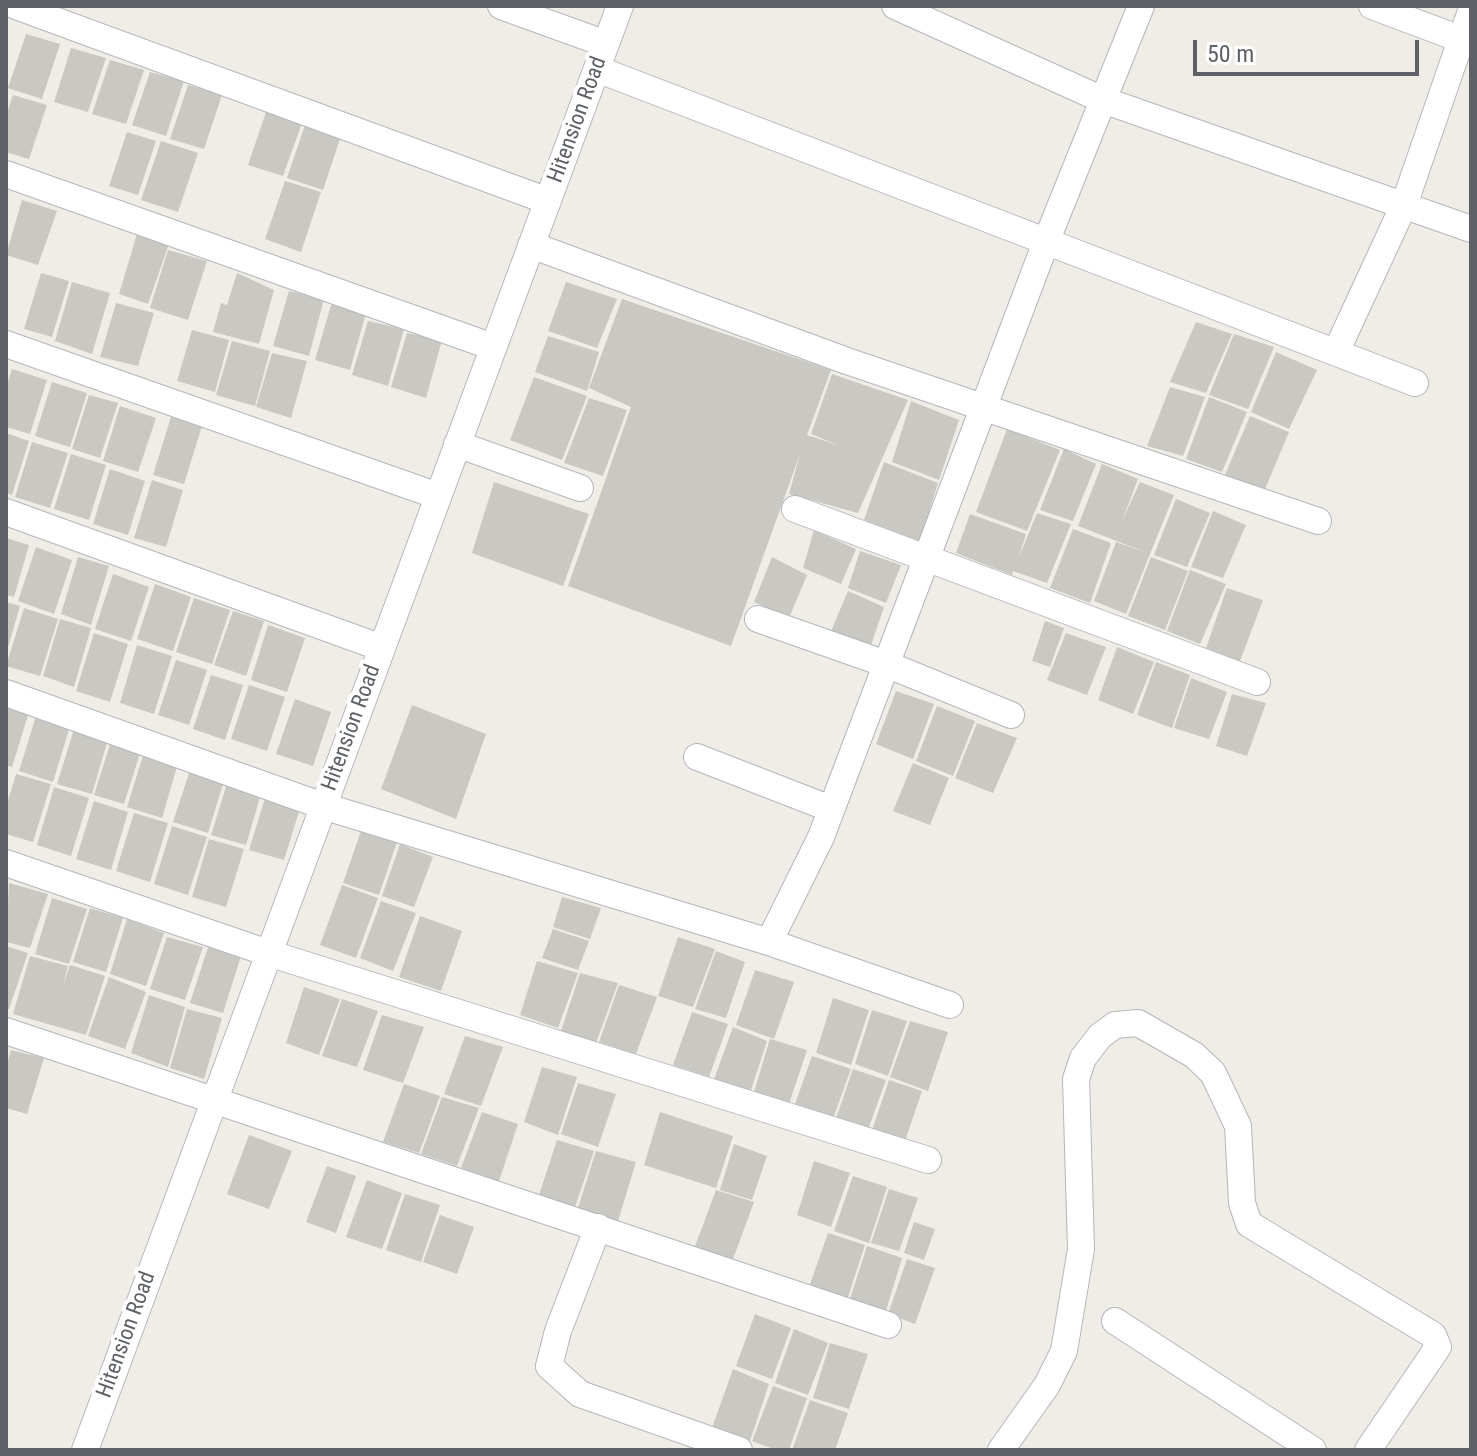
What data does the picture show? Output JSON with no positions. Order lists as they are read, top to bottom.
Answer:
{
  "streets": {
    "street": ["Hitension Road"]
  },
  "scale_bar": "50 m"
}
